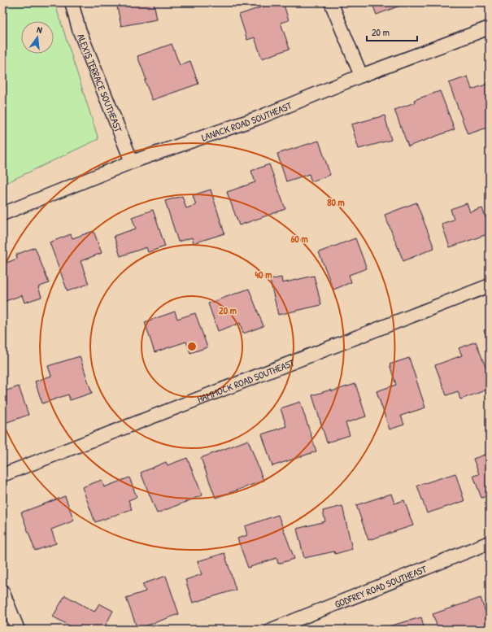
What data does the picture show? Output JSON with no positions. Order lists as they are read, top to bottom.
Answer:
{
  "streets": {
    "street": [
      "ALEXIS TERRACE SOUTHEAST",
      "LANACK ROAD SOUTHEAST",
      "HAMMOCK ROAD SOUTHEAST",
      "GODFREY ROAD SOUTHEAST"
    ]
  },
  "crossings": [
    ["ALEXIS TERRACE SOUTHEAST", "LANACK ROAD SOUTHEAST"]
  ],
  "scale_bar": "20 m",
  "north": "top",
  "rings": [
    "80 m",
    "60 m",
    "40 m",
    "20 m"
  ]
}
